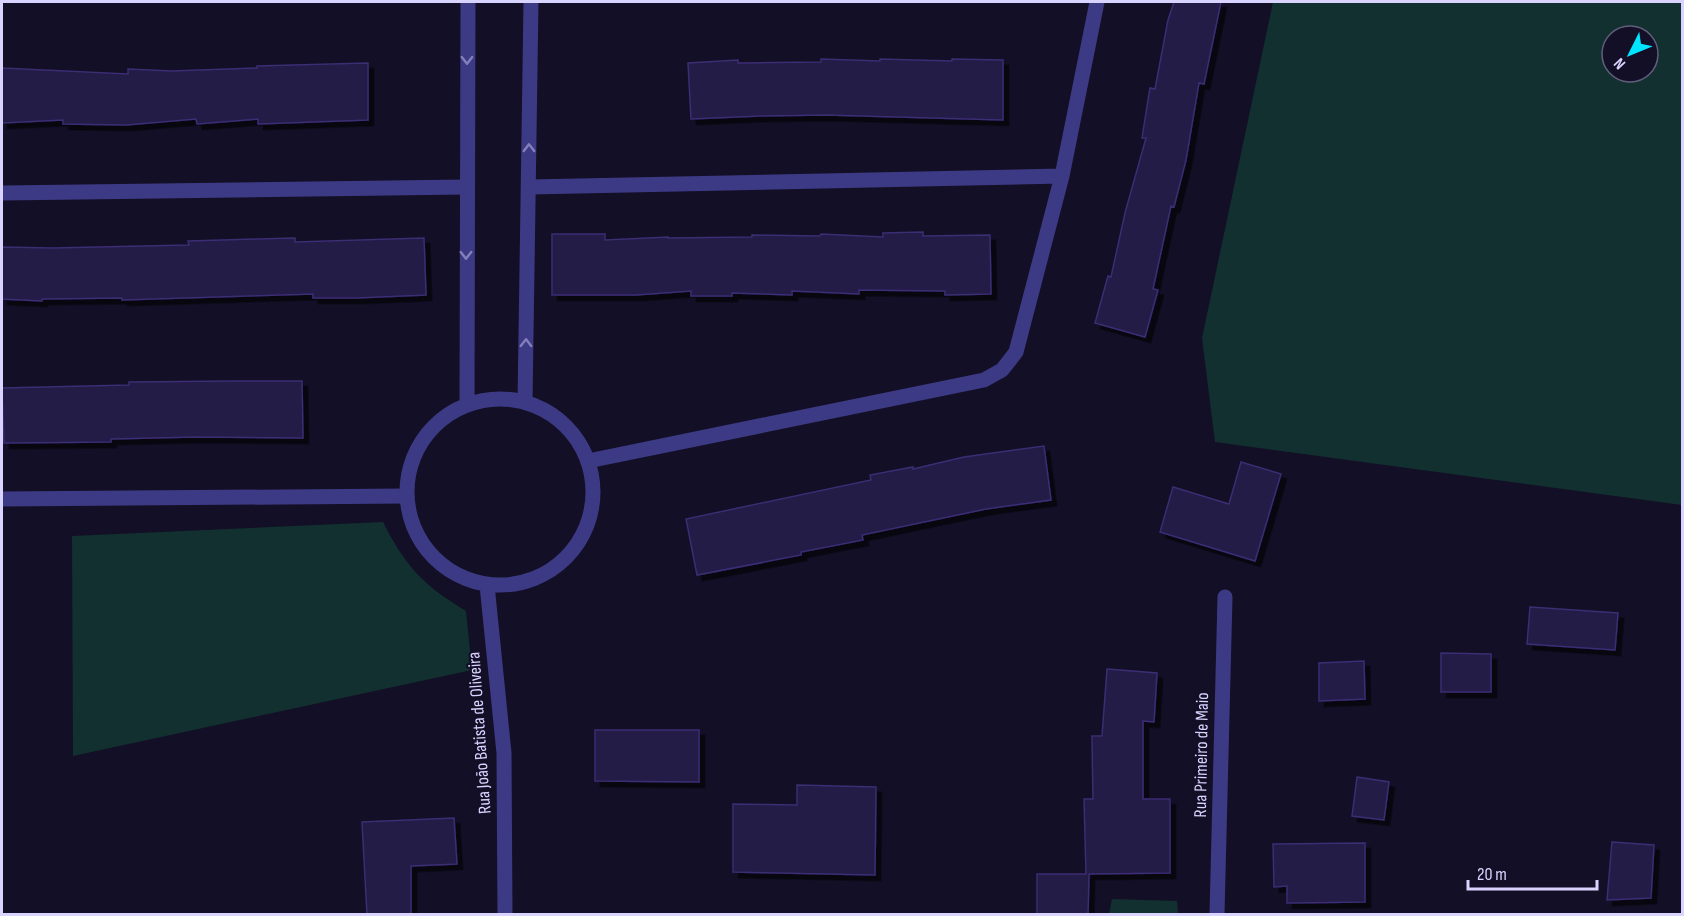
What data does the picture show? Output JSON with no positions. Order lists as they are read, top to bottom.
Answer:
{
  "streets": {
    "street": ["Rua João Batista de Oliveira", "Rua Primeiro de Maio"]
  },
  "scale_bar": "20 m",
  "north": "bottom left"
}
